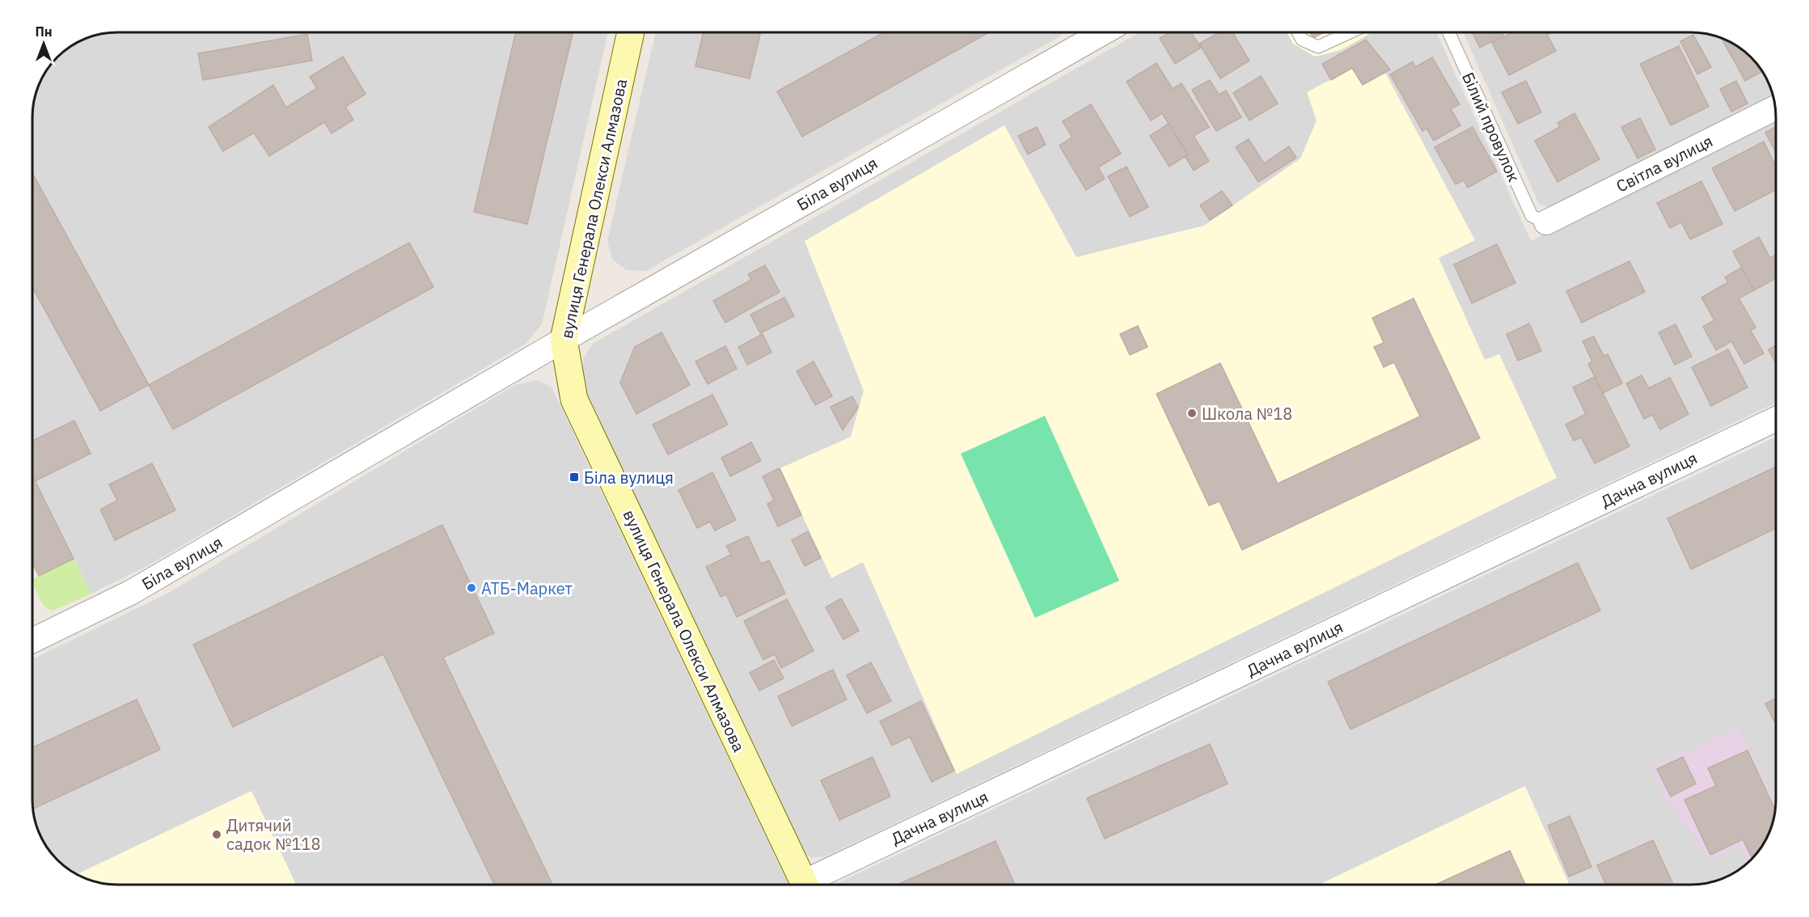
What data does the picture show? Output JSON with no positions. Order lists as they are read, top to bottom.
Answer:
{
  "streets": {
    "main road": ["вулиця Генерала Олекси Алмазова"],
    "street": ["Світла вулиця", "Біла вулиця", "Дачна вулиця"],
    "lane": ["Білий провулок"]
  },
  "crossings": [
    ["Білий провулок", "Світла вулиця"],
    ["Біла вулиця", "вулиця Генерала Олекси Алмазова"]
  ],
  "places": {
    "other": ["Школа №18", "АТБ-Маркет", "Дитячий садок №118"],
    "transit": ["Біла вулиця"]
  },
  "north": "top"
}
